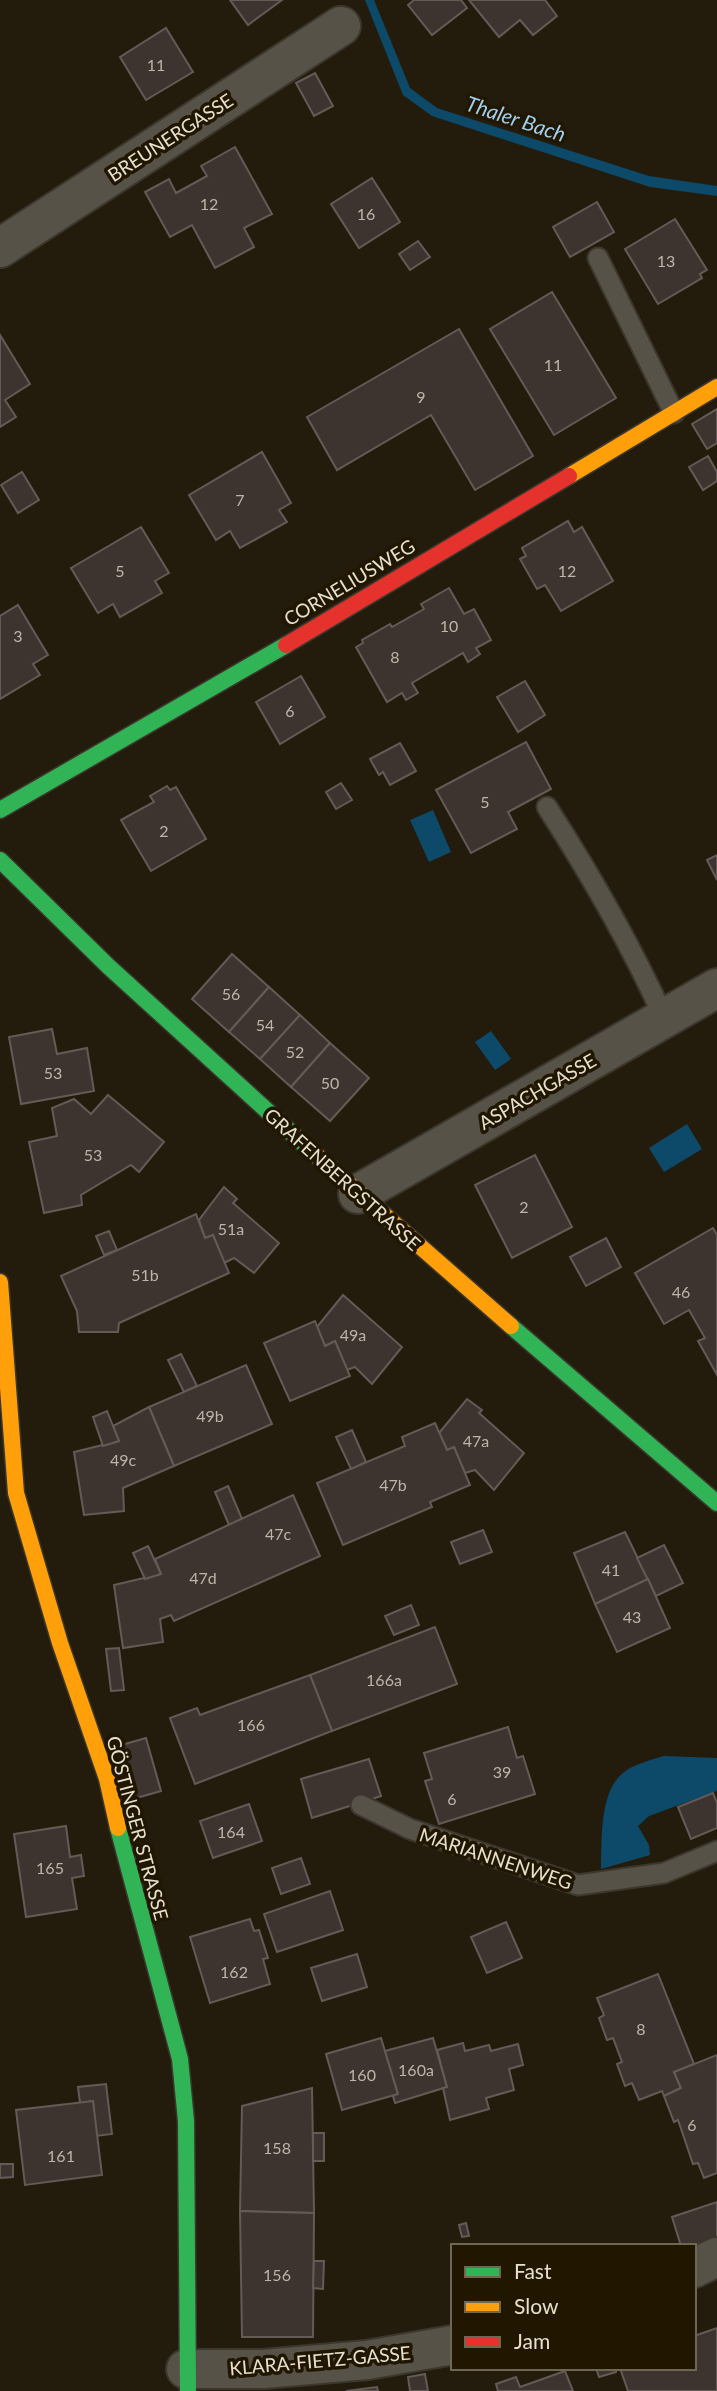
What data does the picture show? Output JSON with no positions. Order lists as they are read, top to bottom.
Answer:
{
  "streets": {
    "street": [
      "BREUNERGASSE",
      "CORNELIUSWEG",
      "ASPACHGASSE",
      "GRAFENBERGSTRASSE",
      "GÖSTINGER STRASSE",
      "KLARA-FIETZ-GASSE"
    ],
    "lane": ["MARIANNENWEG"]
  },
  "crossings": [
    ["ASPACHGASSE", "GRAFENBERGSTRASSE"],
    ["GÖSTINGER STRASSE", "KLARA-FIETZ-GASSE"]
  ],
  "water": ["Thaler Bach"],
  "house_numbers": [
    "11",
    "12",
    "16",
    "13",
    "11",
    "9",
    "7",
    "5",
    "12",
    "10",
    "3",
    "8",
    "6",
    "5",
    "2",
    "56",
    "54",
    "52",
    "53",
    "50",
    "53",
    "2",
    "51a",
    "51b",
    "46",
    "49a",
    "49b",
    "47a",
    "49c",
    "47b",
    "47c",
    "41",
    "47d",
    "43",
    "166a",
    "166",
    "39",
    "6",
    "164",
    "165",
    "162",
    "8",
    "160a",
    "160",
    "6",
    "158",
    "161",
    "156"
  ],
  "legend": ["Fast", "Slow", "Jam"]
}
